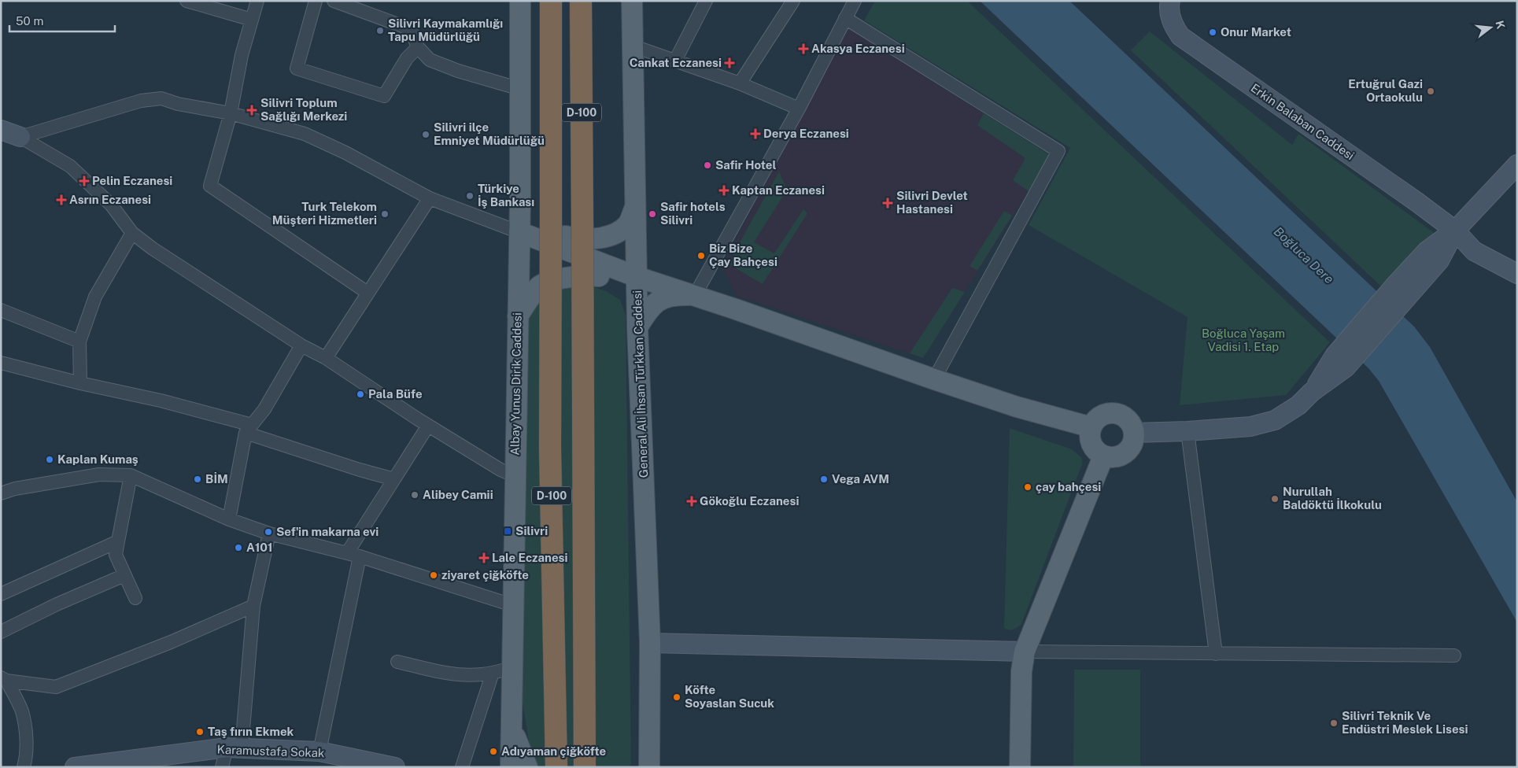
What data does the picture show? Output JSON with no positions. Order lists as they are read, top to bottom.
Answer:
{
  "streets": {
    "highway": ["D-100"],
    "main road": ["Albay Yunus Dirik Caddesi", "General Ali İhsan Türkkan Caddesi"],
    "street": ["Erkin Balaban Caddesi", "Karamustafa Sokak"]
  },
  "water": ["Boğluca Dere"],
  "parks": ["Boğluca Yaşam Vadisi 1. Etap"],
  "places": {
    "other": [
      "Silivri Kaymakamlığı Tapu Müdürlüğü",
      "Onur Market",
      "Ertuğrul Gazi Ortaokulu",
      "Silivri ilçe Emniyet Müdürlüğü",
      "Safir Hotel",
      "Türkiye İş Bankası",
      "Turk Telekom Müşteri Hizmetleri",
      "Safir hotels Silivri",
      "Biz Bize Çay Bahçesi",
      "Pala Büfe",
      "Kaplan Kumaş",
      "BİM",
      "Vega AVM",
      "çay bahçesi",
      "Alibey Camii",
      "Nurullah Baldöktü İlkokulu",
      "Sef'in makarna evi",
      "A101",
      "ziyaret çiğköfte",
      "Köfte Soyaslan Sucuk",
      "Silivri Teknik Ve Endüstri Meslek Lisesi",
      "Taş fırın Ekmek",
      "Adıyaman çiğköfte"
    ],
    "health": [
      "Akasya Eczanesi",
      "Cankat Eczanesi",
      "Silivri Toplum Sağlığı Merkezi",
      "Derya Eczanesi",
      "Pelin Eczanesi",
      "Kaptan Eczanesi",
      "Asrın Eczanesi",
      "Silivri Devlet Hastanesi",
      "Gökoğlu Eczanesi",
      "Lale Eczanesi"
    ],
    "transit": ["Silivri"]
  },
  "scale_bar": "50 m",
  "north": "right"
}
